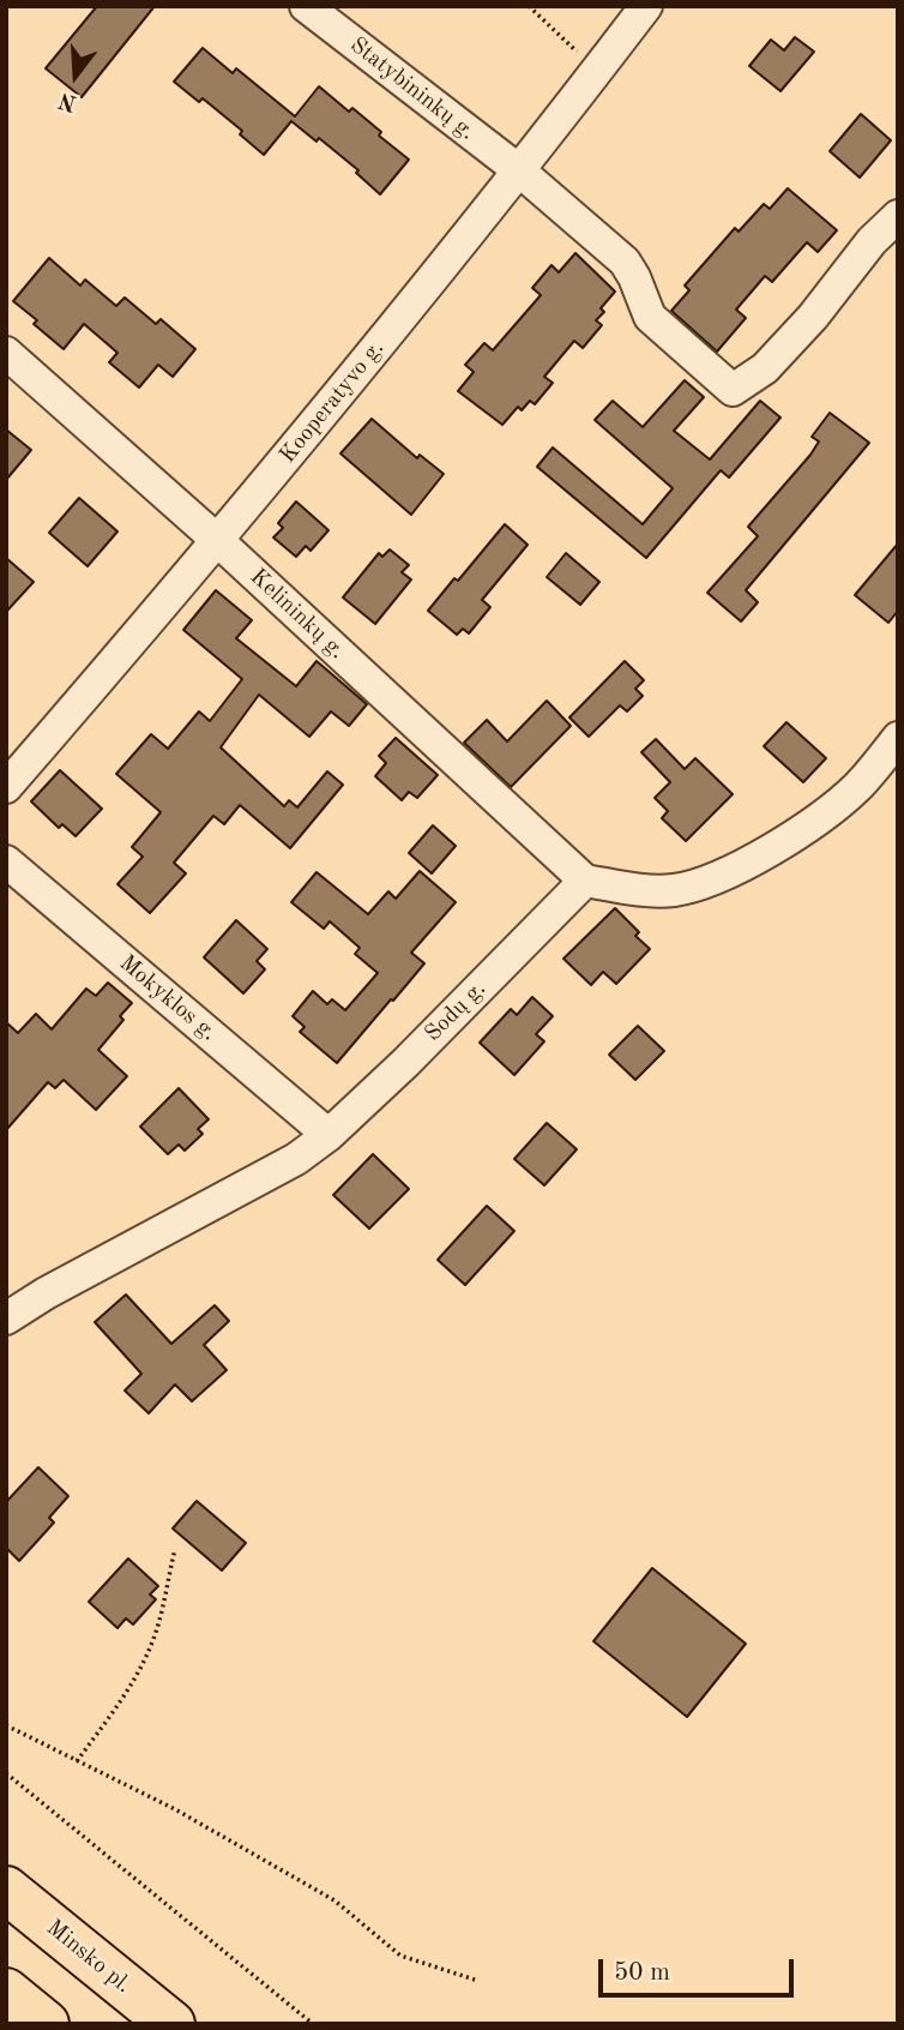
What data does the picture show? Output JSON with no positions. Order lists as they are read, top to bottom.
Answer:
{
  "streets": {
    "highway": ["Minsko pl."],
    "street": [
      "Statybininkų g.",
      "Kooperatyvo g.",
      "Kelininkų g.",
      "Mokyklos g.",
      "Sodų g."
    ]
  },
  "crossings": [
    ["Statybininkų g.", "Kooperatyvo g."],
    ["Kooperatyvo g.", "Kelininkų g."],
    ["Kelininkų g.", "Sodų g."],
    ["Mokyklos g.", "Sodų g."]
  ],
  "scale_bar": "50 m",
  "north": "bottom"
}
